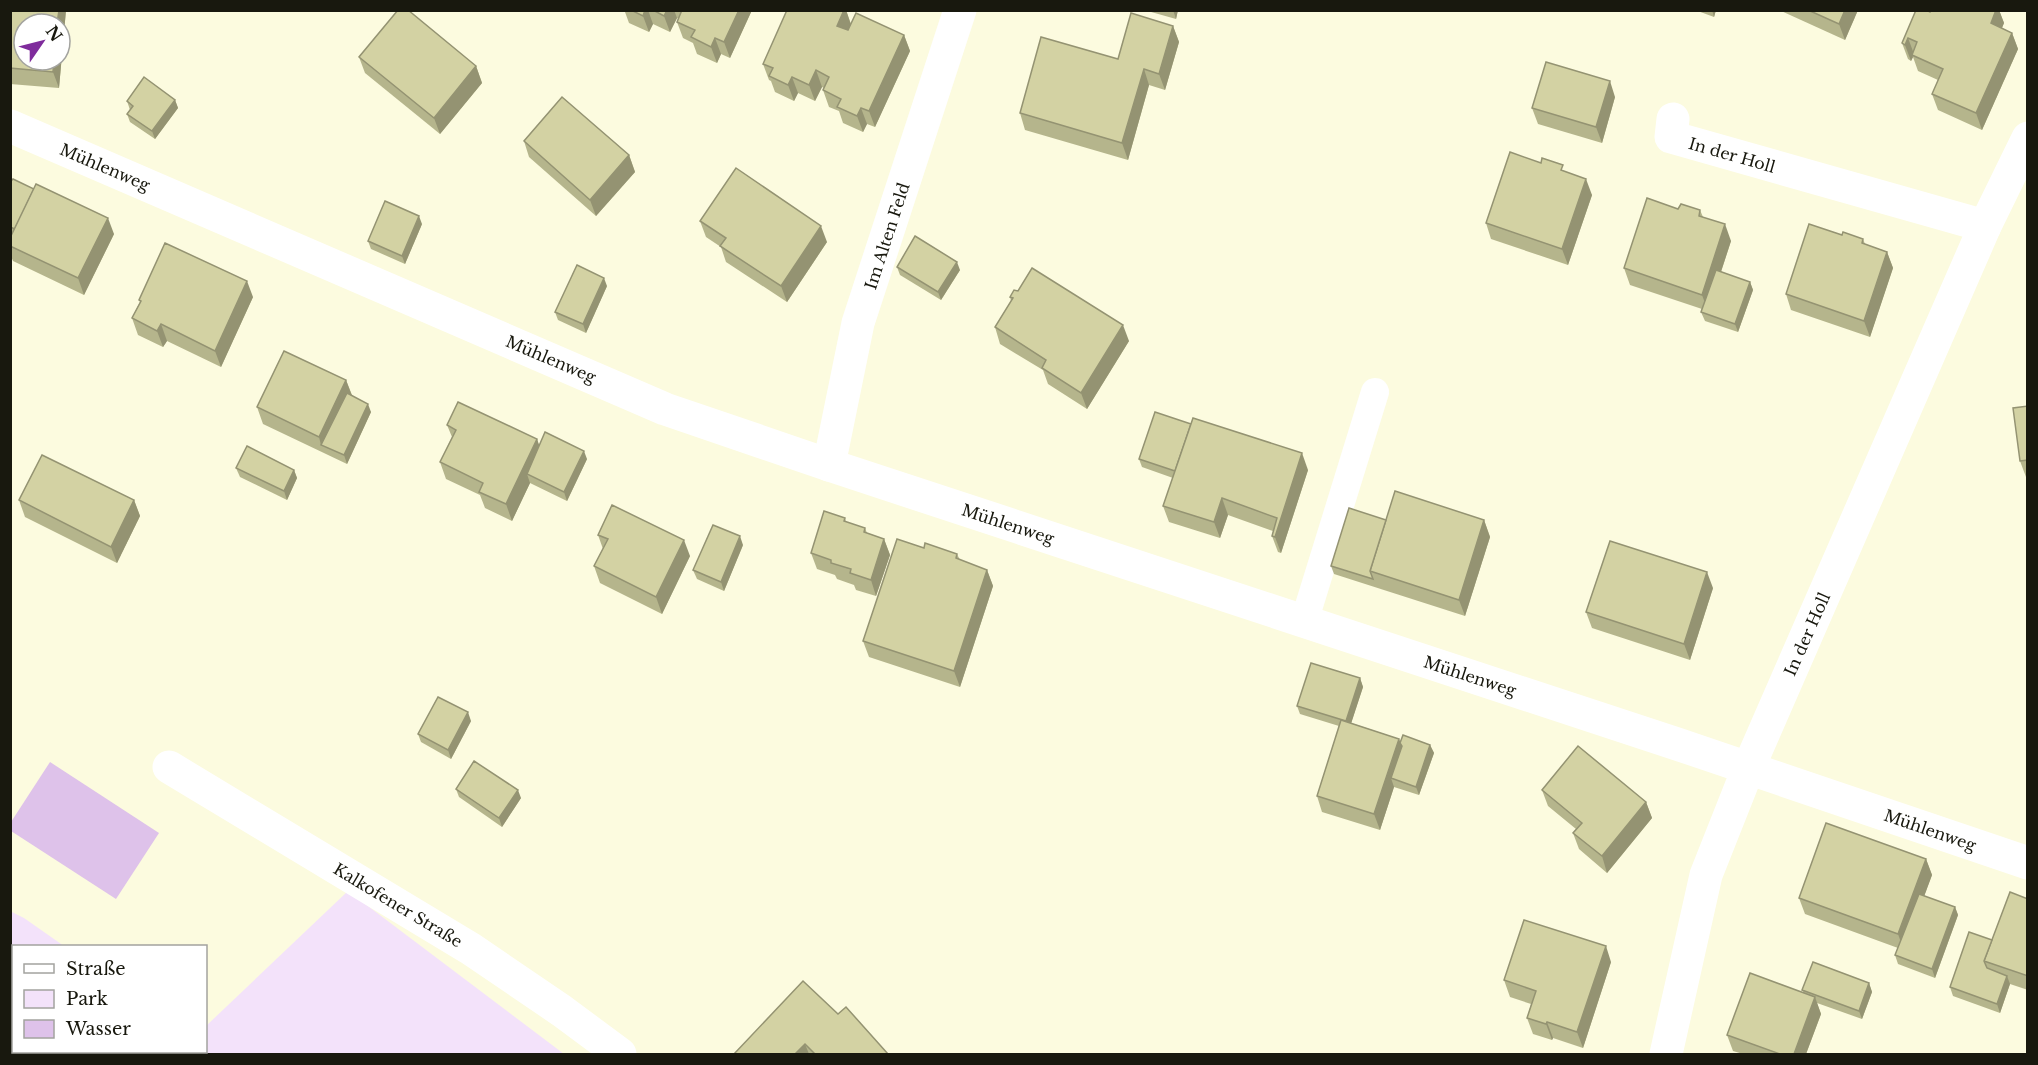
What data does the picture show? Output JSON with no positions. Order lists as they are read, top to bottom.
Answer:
{
  "streets": {
    "street": [
      "In der Holl",
      "Mühlenweg",
      "Im Alten Feld",
      "Kalkofener Straße"
    ]
  },
  "crossings": [
    ["In der Holl", "Mühlenweg"],
    ["Mühlenweg", "Im Alten Feld"]
  ],
  "legend": ["Straße", "Park", "Wasser"],
  "north": "top right"
}
